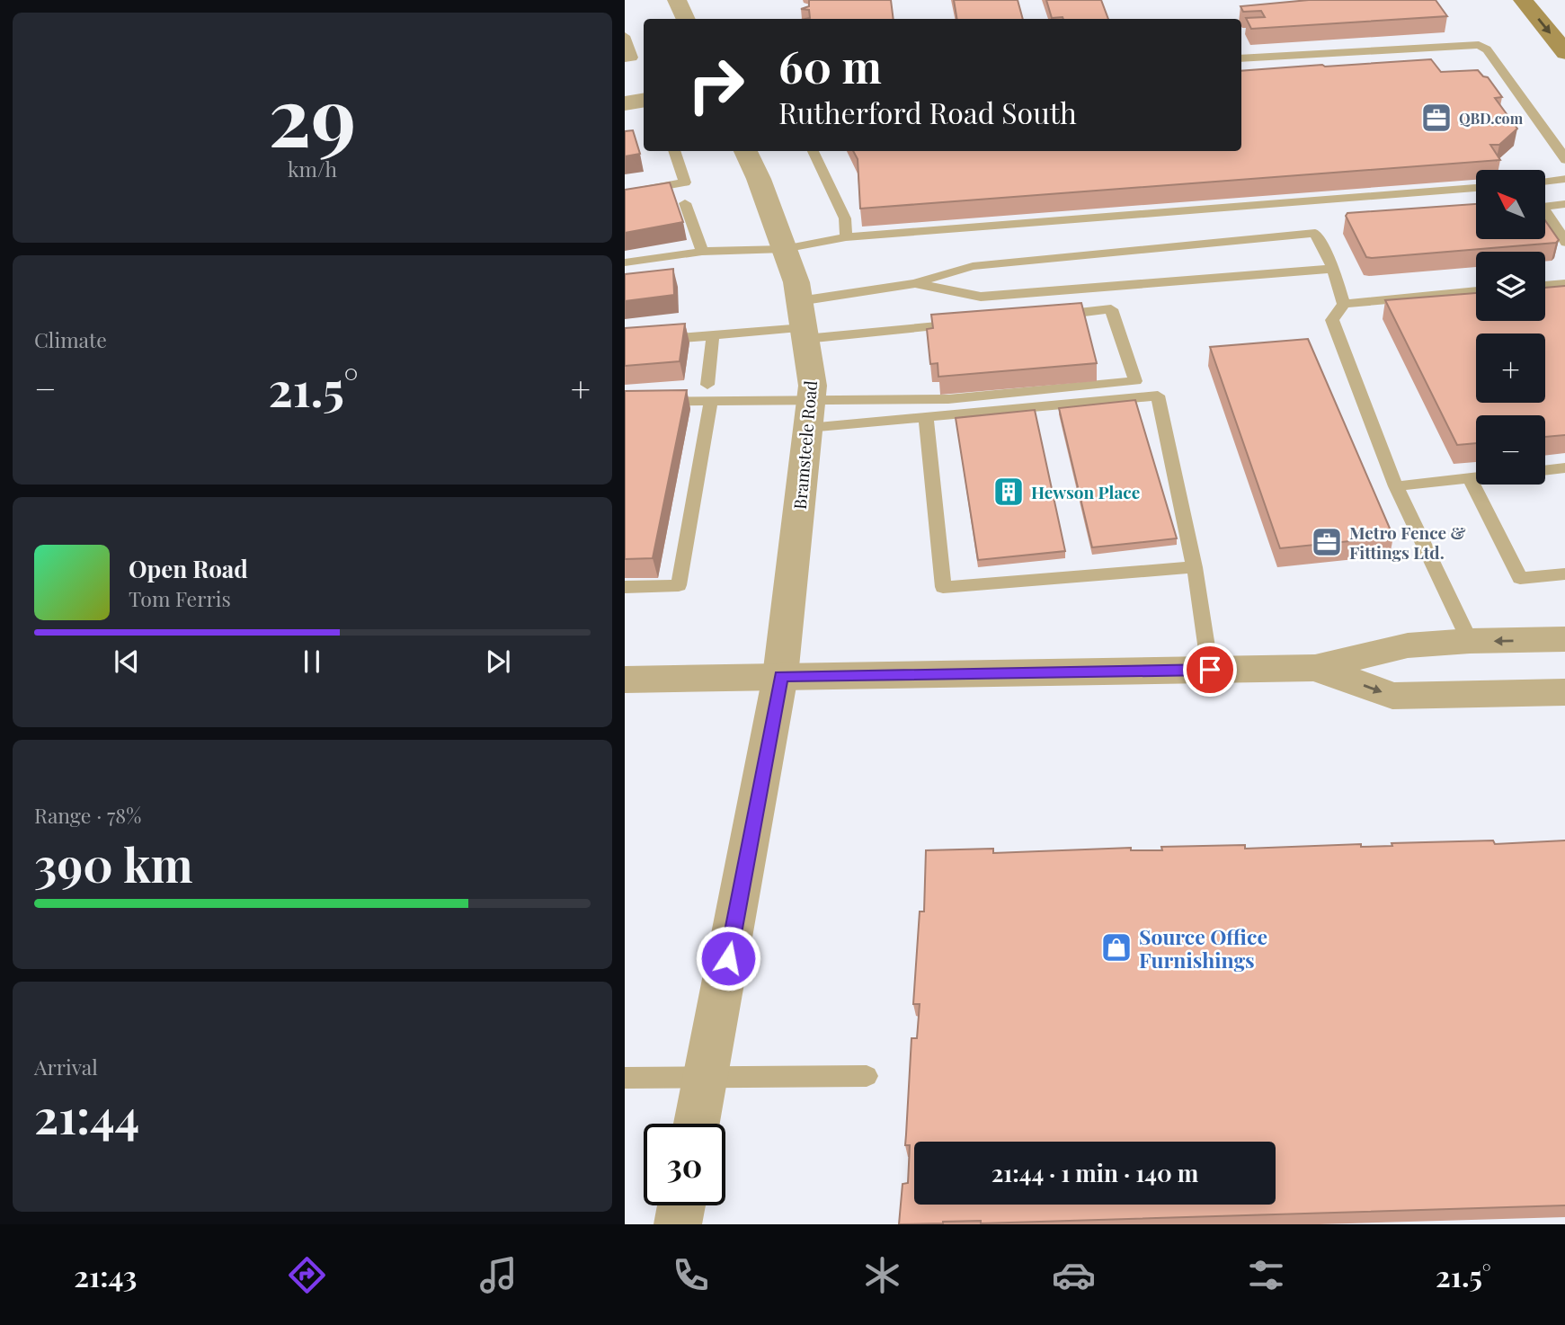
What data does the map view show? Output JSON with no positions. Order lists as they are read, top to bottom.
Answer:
{
  "streets": {
    "street": ["Bramsteele Road"]
  },
  "places": {
    "office": ["QBD.com", "Metro Fence & Fittings Ltd."],
    "building": ["Hewson Place"],
    "shop": ["Source Office Furnishings"]
  },
  "north": "top left",
  "page": {
    "tile": [
      ["29", "km/h"],
      "Climate",
      ["Range · 78%", "390 km"],
      ["Arrival", "21:44"]
    ],
    "turn": ["60 m", "Rutherford Road South"],
    "map_buttons": ["+", "−"],
    "heat": ["−", "21.5°", "+"],
    "song": ["Open Road", "Tom Ferris"],
    "limit": "30",
    "trip": "21:44 · 1 min · 140 m",
    "tabs": ["21:43", "21.5°"]
  }
}
